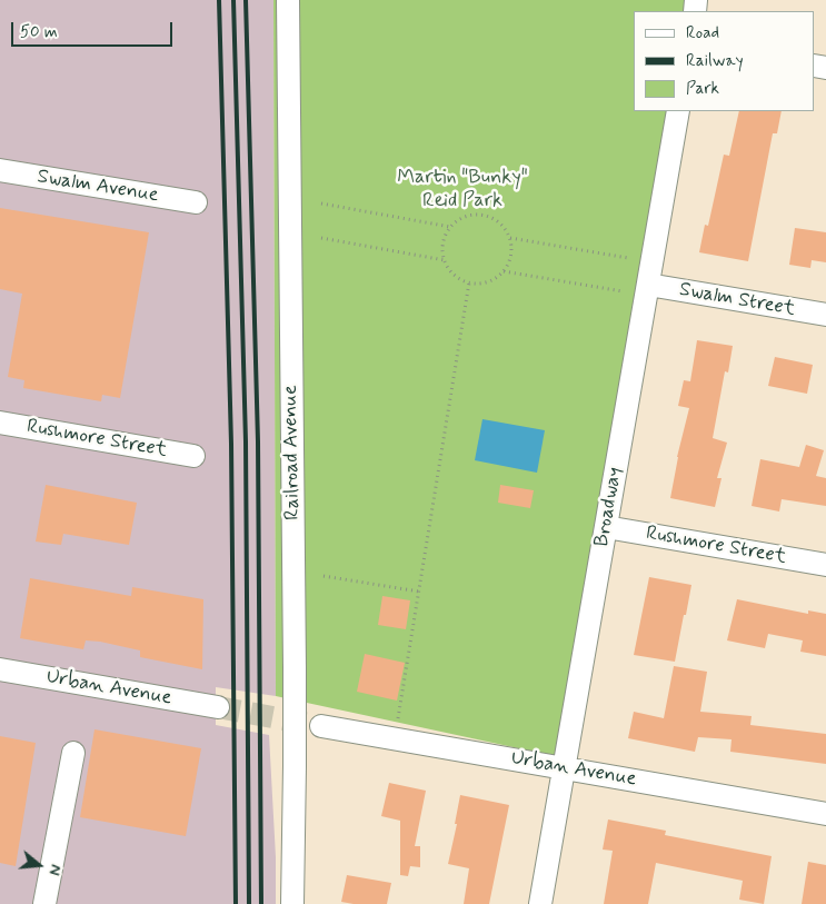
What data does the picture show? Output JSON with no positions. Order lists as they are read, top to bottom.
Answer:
{
  "streets": {
    "street": [
      "Swalm Avenue",
      "Swalm Street",
      "Rushmore Street",
      "Railroad Avenue",
      "Broadway",
      "Urban Avenue"
    ]
  },
  "crossings": [
    ["Swalm Street", "Broadway"],
    ["Rushmore Street", "Broadway"],
    ["Broadway", "Urban Avenue"]
  ],
  "parks": ["Martin \"Bunky\" Reid Park"],
  "legend": ["Road", "Railway", "Park"],
  "scale_bar": "50 m",
  "north": "right"
}
